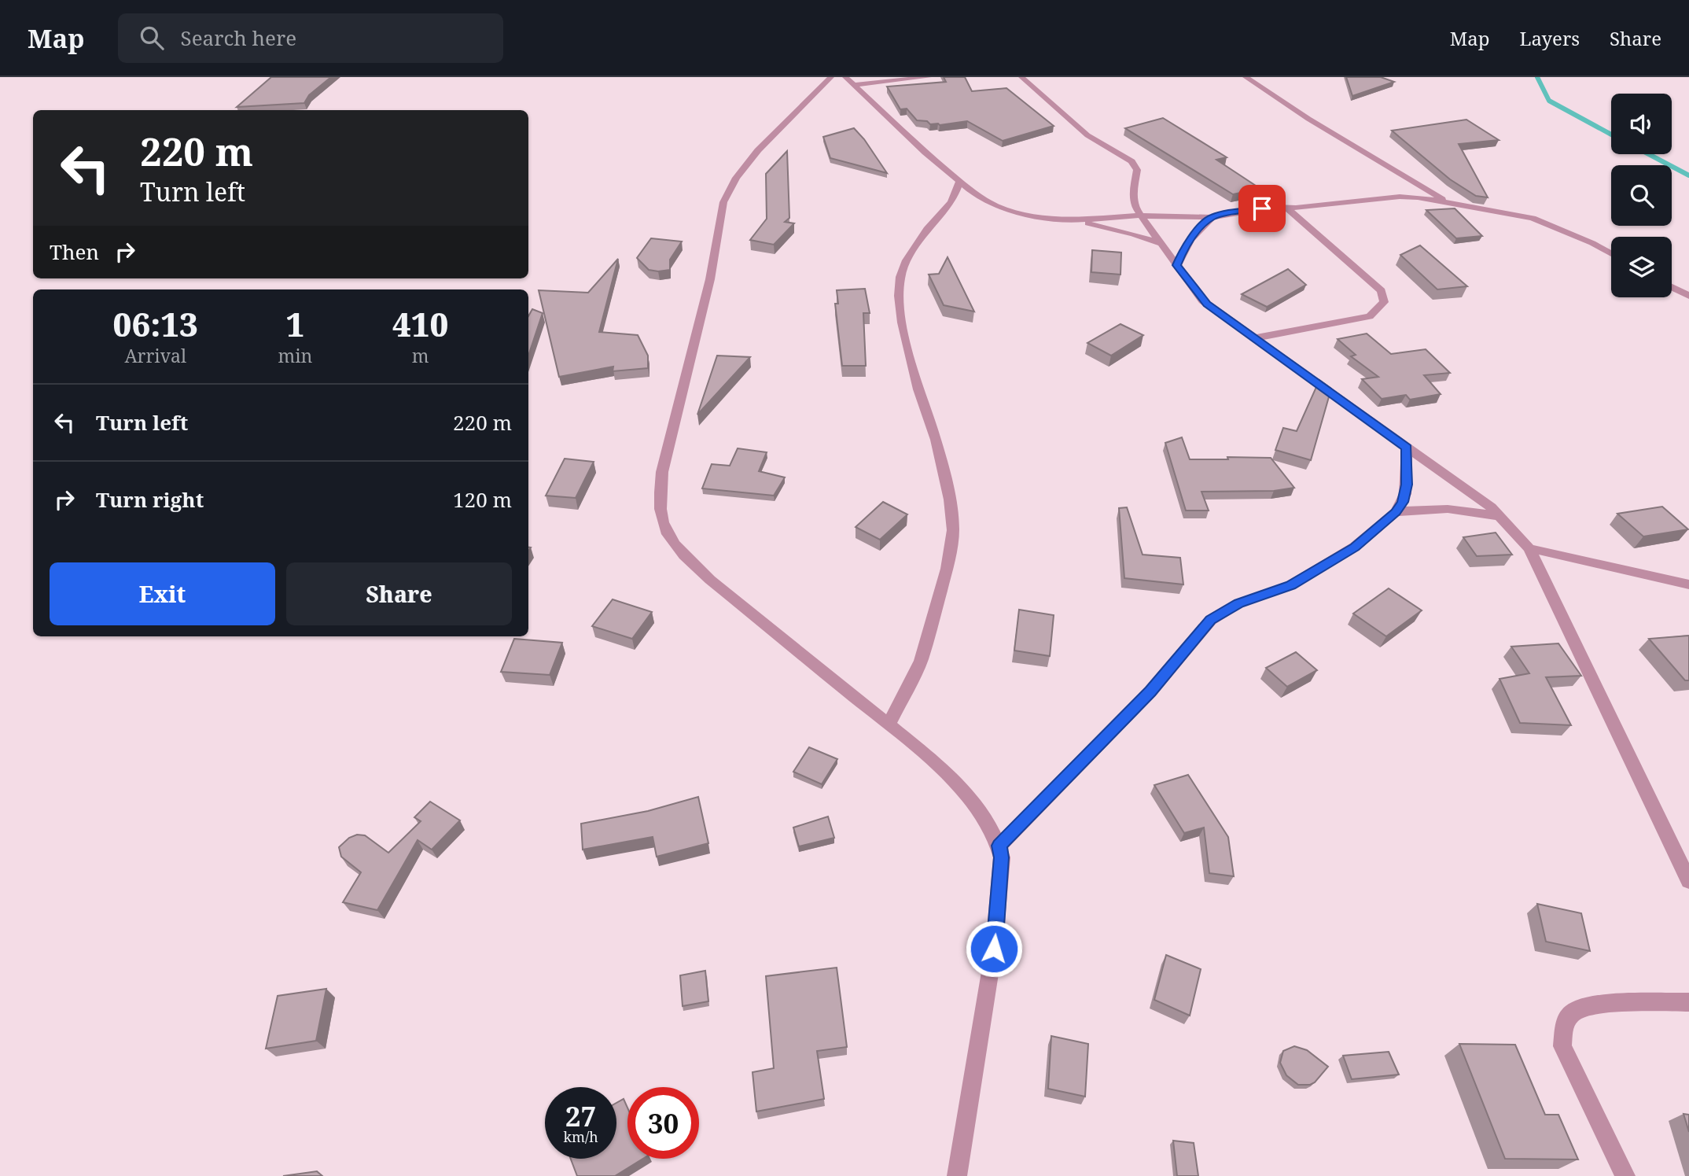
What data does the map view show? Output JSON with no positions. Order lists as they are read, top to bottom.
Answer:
{
  "page": {
    "header": "Map",
    "search": "Search here",
    "nav": ["Map", "Layers", "Share"],
    "turn": ["220 m", "Turn left"],
    "then": "Then",
    "eta": [
      "06:13",
      "Arrival",
      "1",
      "min",
      "410",
      "m"
    ],
    "list": [
      {
        "name": "Turn left",
        "value": "220 m"
      },
      {
        "name": "Turn right",
        "value": "120 m"
      }
    ],
    "buttons": ["Exit", "Share"],
    "speed": "27 km/h",
    "limit": "30"
  }
}
